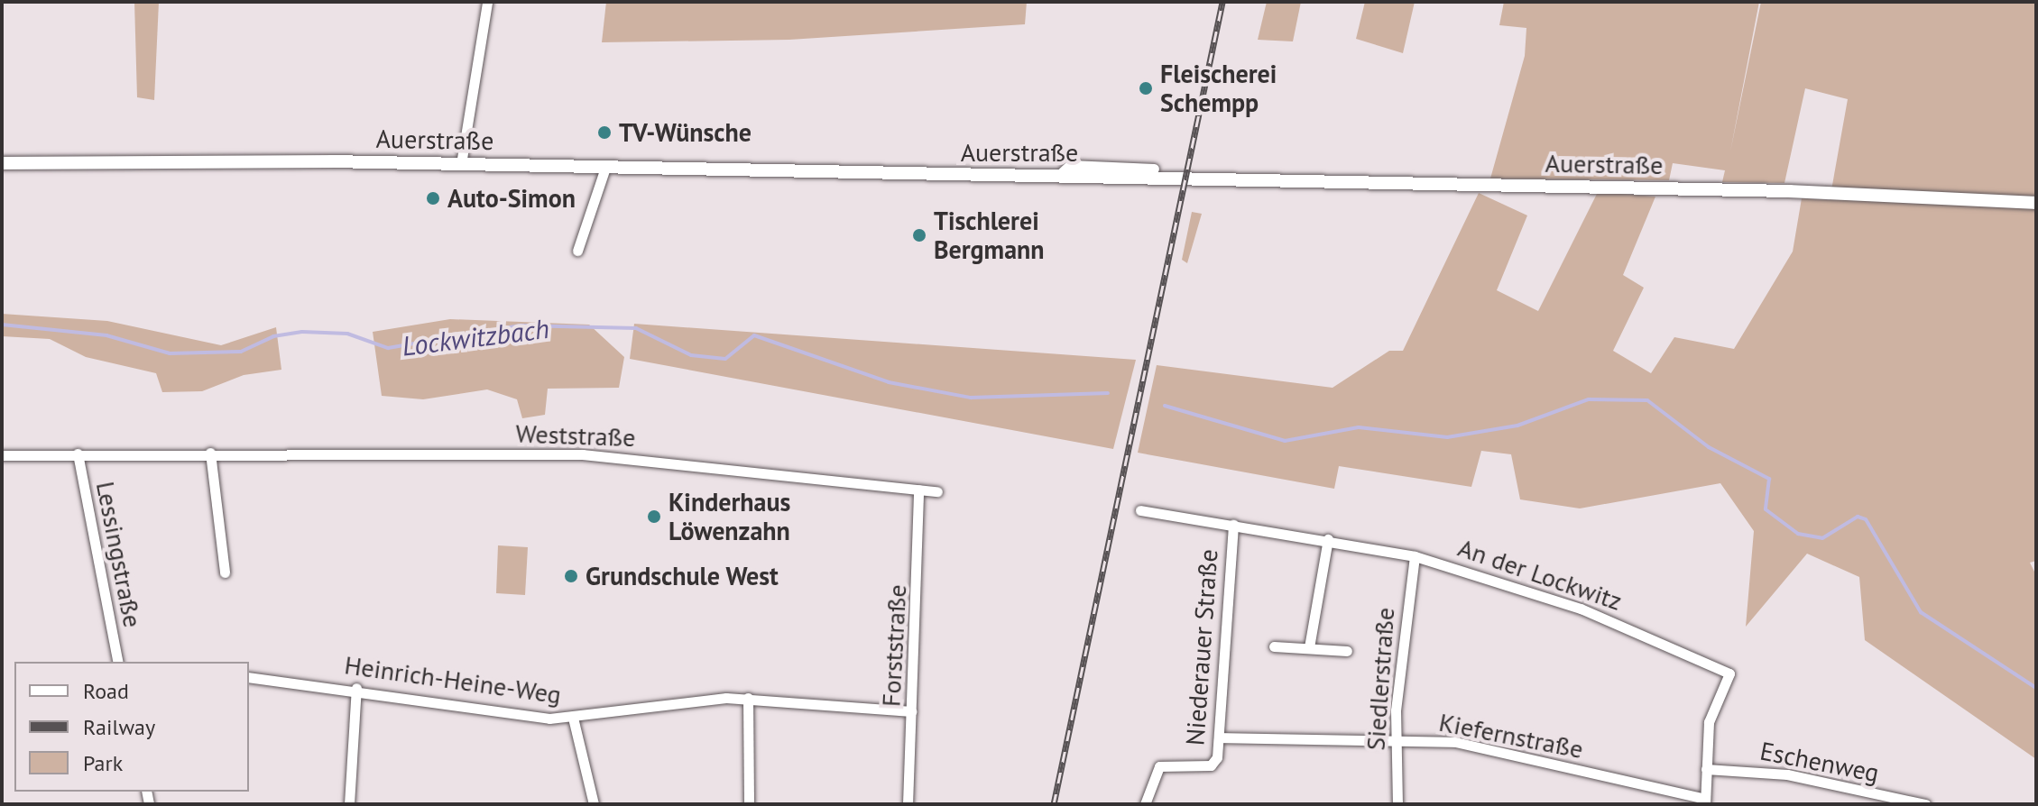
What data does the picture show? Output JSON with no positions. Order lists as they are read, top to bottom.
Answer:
{
  "streets": {
    "street": [
      "Auerstraße",
      "Weststraße",
      "Lessingstraße",
      "An der Lockwitz",
      "Forststraße",
      "Niederauer Straße",
      "Siedlerstraße",
      "Heinrich-Heine-Weg",
      "Kiefernstraße",
      "Eschenweg"
    ]
  },
  "crossings": [
    ["Weststraße", "Lessingstraße"],
    ["Weststraße", "Forststraße"],
    ["An der Lockwitz", "Niederauer Straße"],
    ["An der Lockwitz", "Siedlerstraße"],
    ["An der Lockwitz", "Eschenweg"],
    ["Forststraße", "Heinrich-Heine-Weg"],
    ["Niederauer Straße", "Kiefernstraße"],
    ["Siedlerstraße", "Kiefernstraße"]
  ],
  "water": ["Lockwitzbach"],
  "places": [
    "Fleischerei Schempp",
    "TV-Wünsche",
    "Auto-Simon",
    "Tischlerei Bergmann",
    "Kinderhaus Löwenzahn",
    "Grundschule West"
  ],
  "legend": ["Road", "Railway", "Park"]
}
